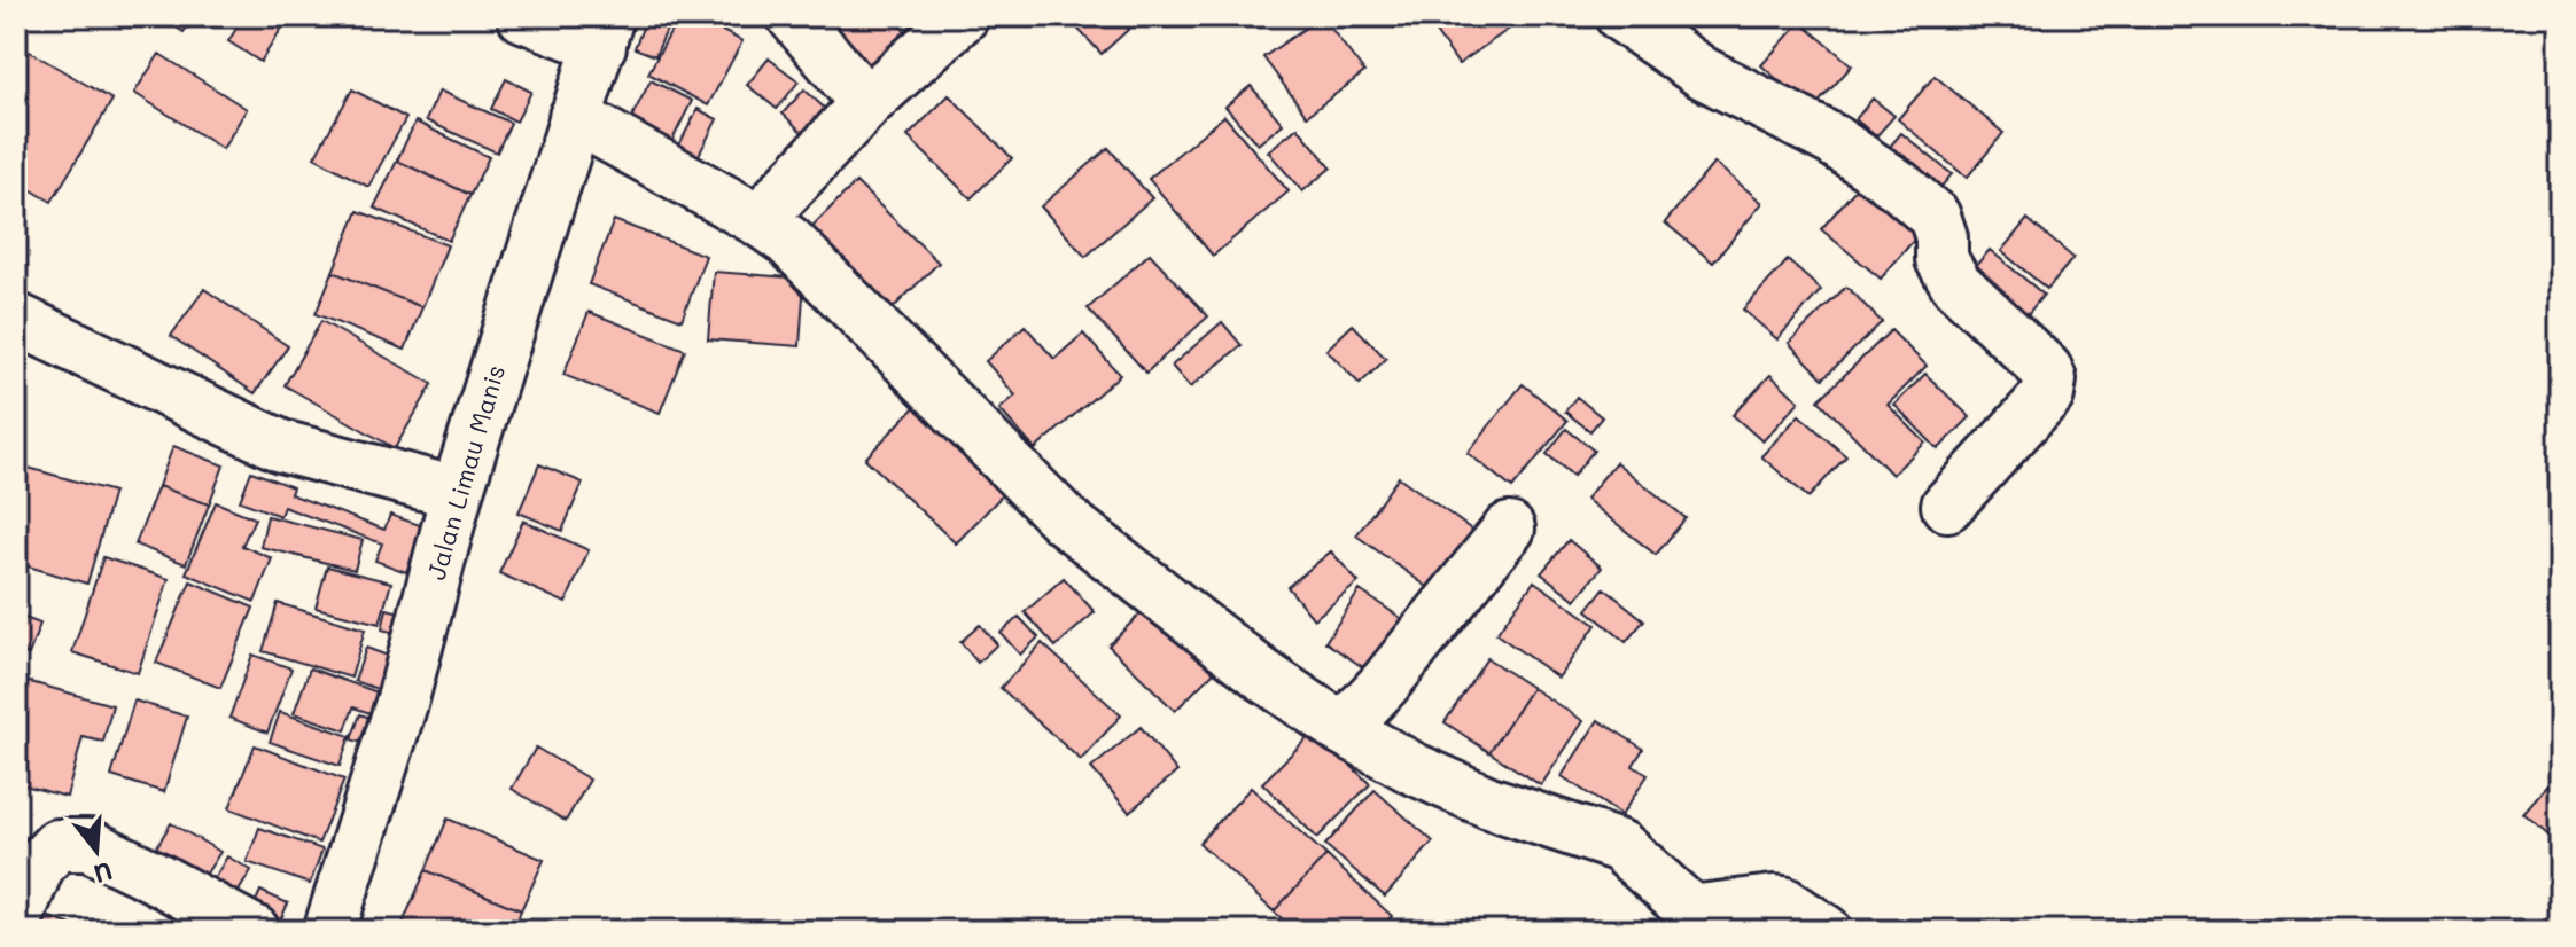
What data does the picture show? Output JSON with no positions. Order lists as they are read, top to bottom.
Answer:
{
  "streets": {
    "street": ["Jalan Limau Manis"]
  },
  "north": "bottom"
}
